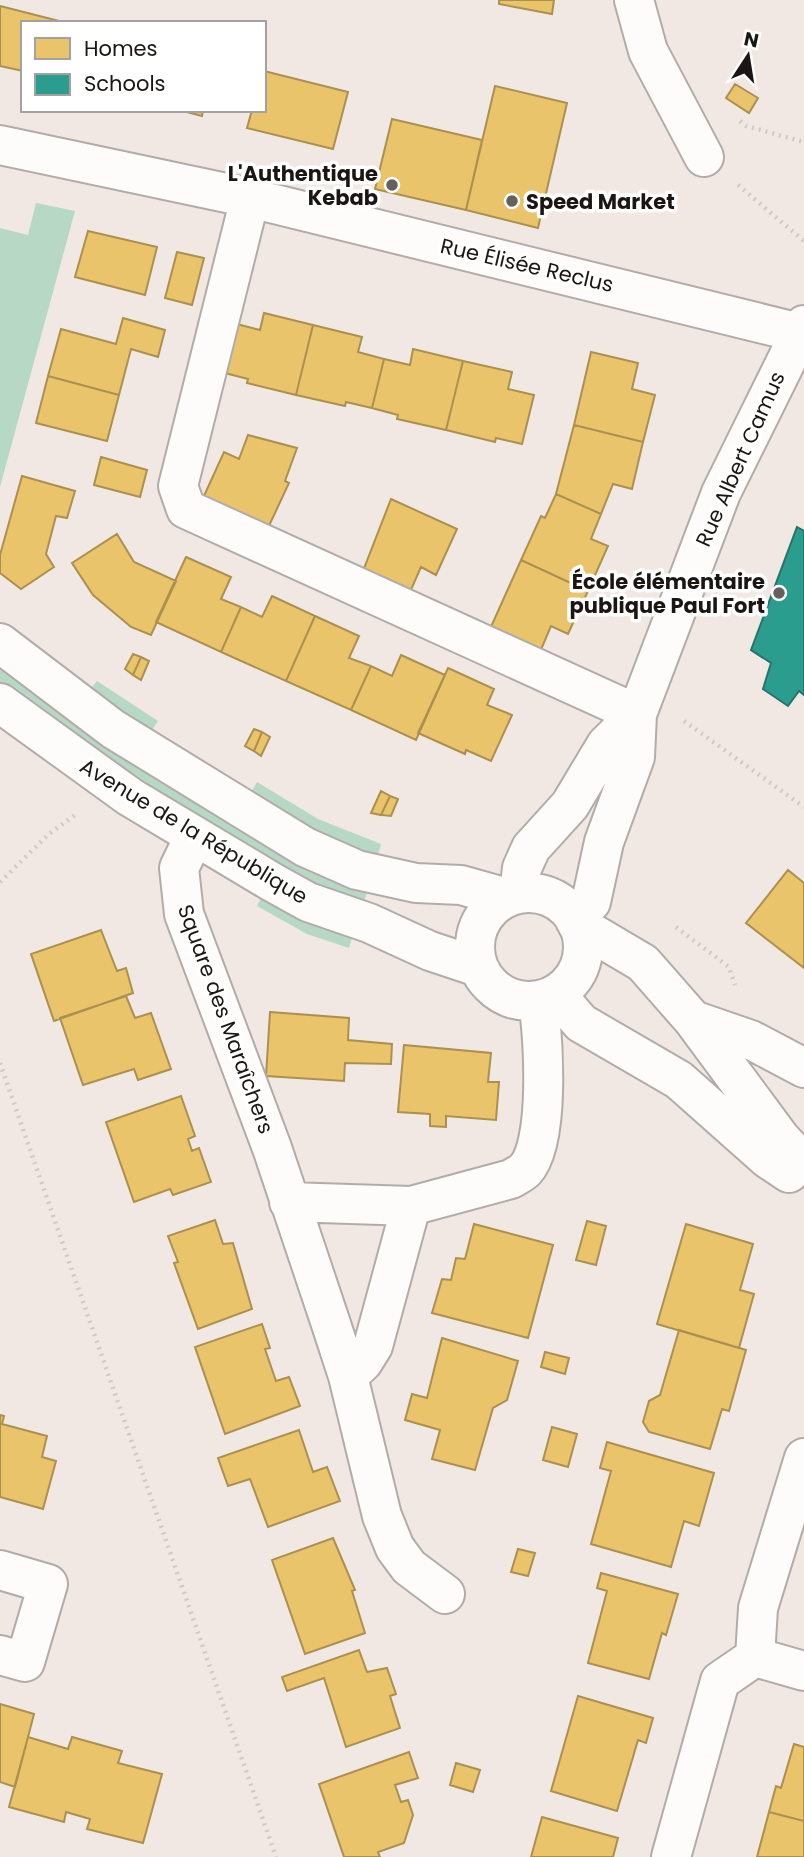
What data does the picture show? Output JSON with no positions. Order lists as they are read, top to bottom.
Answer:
{
  "streets": {
    "street": [
      "Rue Élisée Reclus",
      "Rue Albert Camus",
      "Avenue de la République",
      "Square des Maraîchers"
    ]
  },
  "crossings": [
    ["Rue Élisée Reclus", "Rue Albert Camus"],
    ["Rue Albert Camus", "Avenue de la République"],
    ["Avenue de la République", "Square des Maraîchers"]
  ],
  "places": ["L'Authentique Kebab", "Speed Market", "École élémentaire publique Paul Fort"],
  "legend": ["Homes", "Schools"],
  "north": "top"
}
